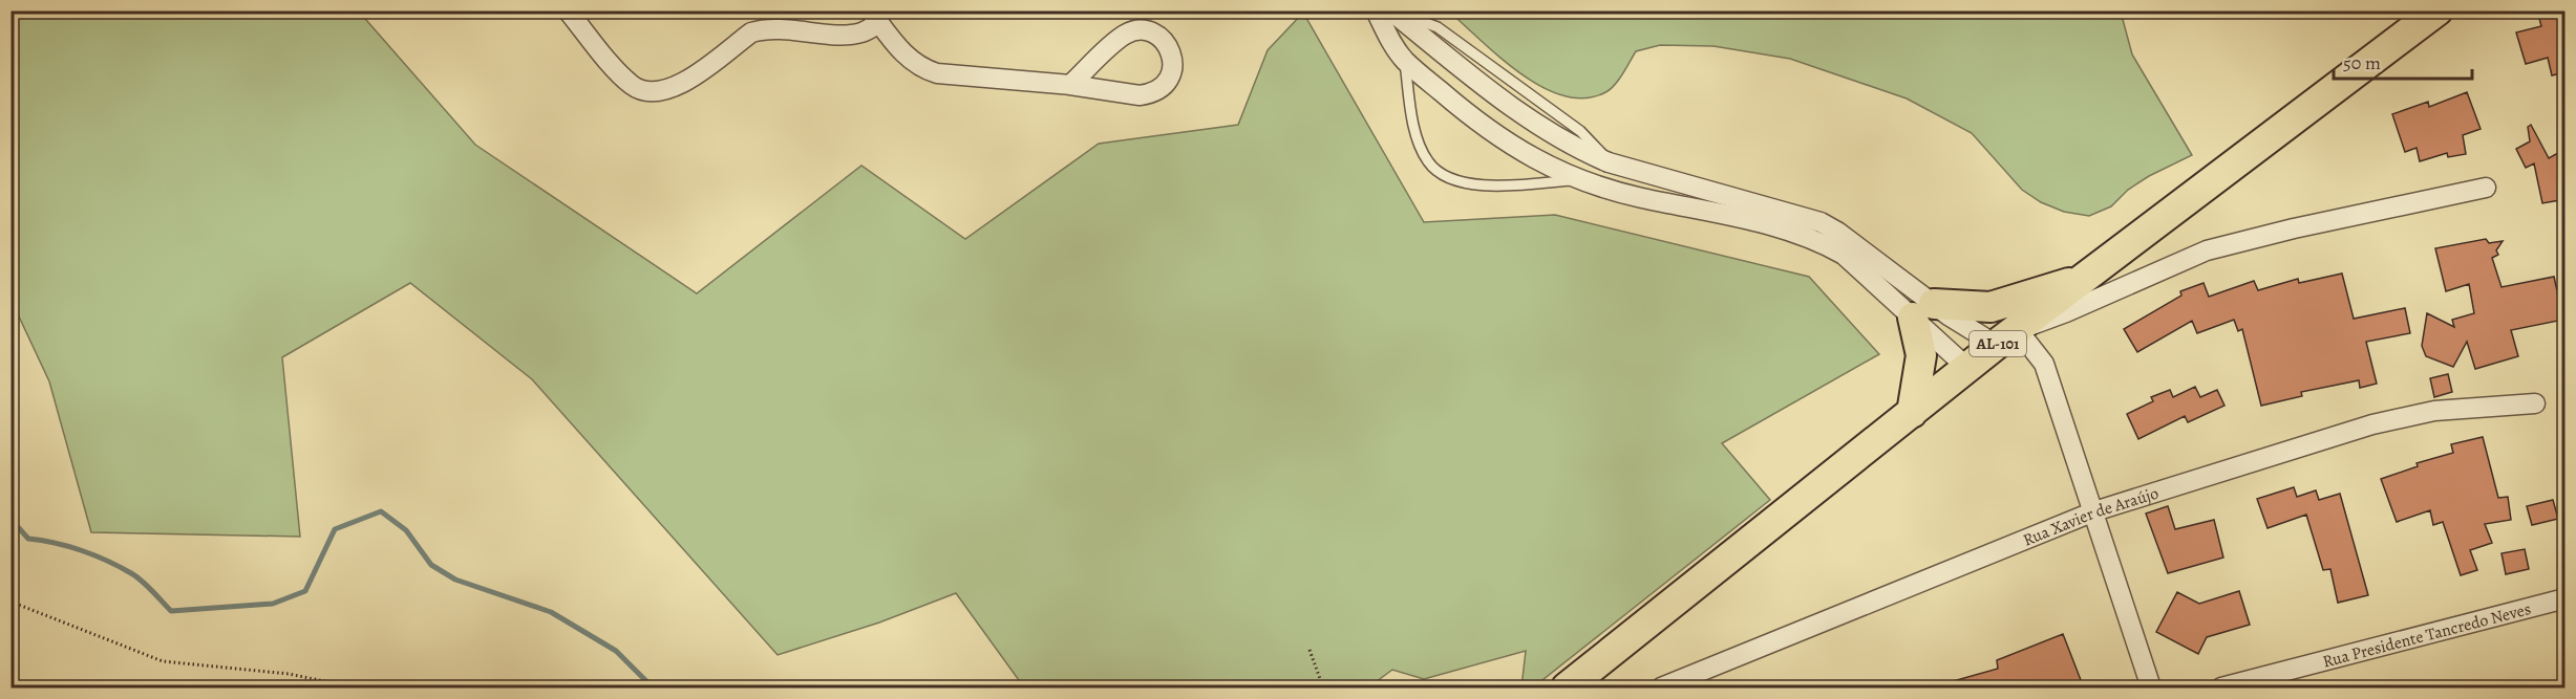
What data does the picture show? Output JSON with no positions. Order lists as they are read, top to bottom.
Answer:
{
  "streets": {
    "main road": ["AL-101"],
    "street": ["Rua Xavier de Araújo", "Rua Presidente Tancredo Neves"]
  },
  "scale_bar": "50 m"
}
